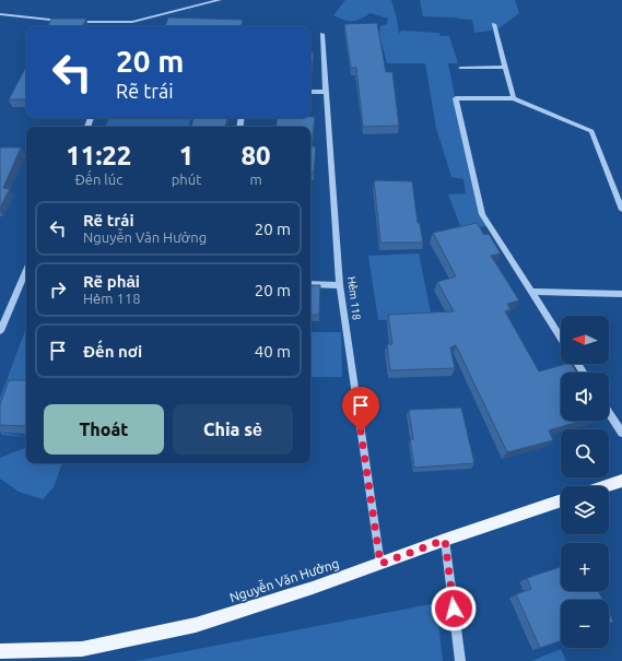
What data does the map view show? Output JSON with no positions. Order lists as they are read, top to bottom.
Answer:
{
  "streets": {
    "main road": ["Nguyễn Văn Hưởng"],
    "street": ["Hẻm 118"]
  },
  "crossings": [
    ["Hẻm 118", "Nguyễn Văn Hưởng"]
  ],
  "north": "left",
  "page": {
    "turn": ["20 m", "Rẽ trái"],
    "eta": [
      "11:22",
      "Đến lúc",
      "1",
      "phút",
      "80",
      "m"
    ],
    "list": [
      {
        "name": "Rẽ trái",
        "note": "Nguyễn Văn Hưởng",
        "value": "20 m"
      },
      {
        "name": "Rẽ phải",
        "note": "Hẻm 118",
        "value": "20 m"
      },
      {
        "name": "Đến nơi",
        "value": "40 m"
      }
    ],
    "map_buttons": ["+", "−"],
    "buttons": ["Thoát", "Chia sẻ"]
  }
}
